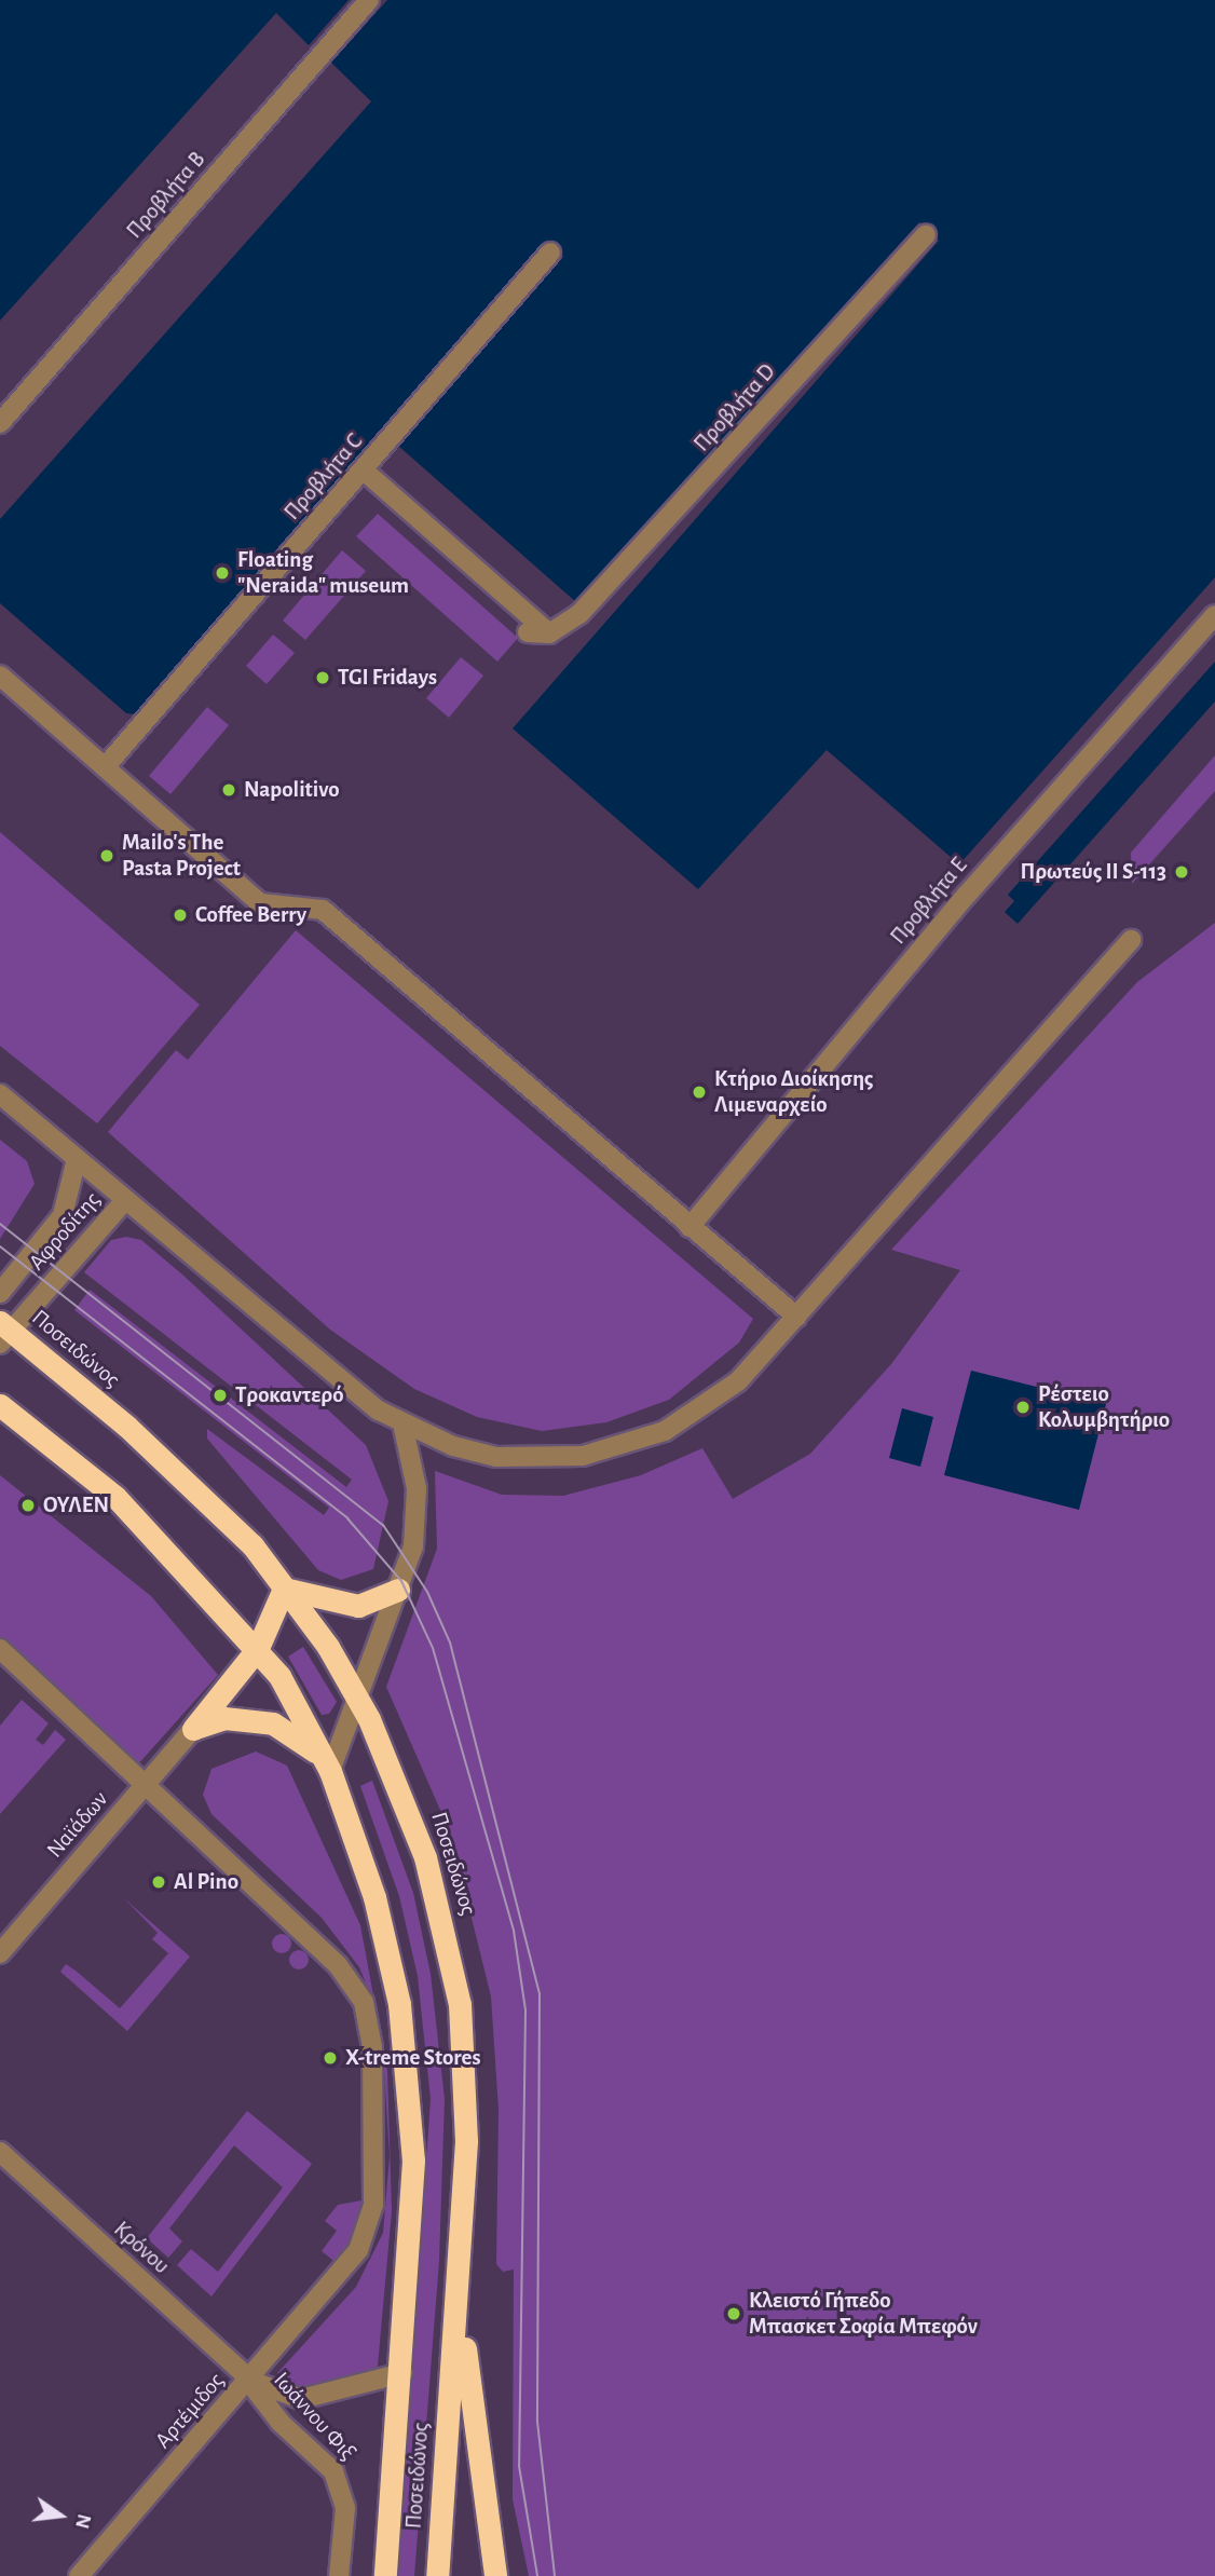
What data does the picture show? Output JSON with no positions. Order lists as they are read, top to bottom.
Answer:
{
  "streets": {
    "highway": ["Ποσειδώνος"],
    "street": [
      "Προβλήτα Β",
      "Προβλήτα D",
      "Προβλήτα C",
      "Προβλήτα E",
      "Αφροδίτης",
      "Ναϊάδων",
      "Κρόνου",
      "Αρτέμιδος",
      "Ιωάννου Φιξ"
    ]
  },
  "crossings": [
    ["Αφροδίτης", "Ποσειδώνος"],
    ["Ναϊάδων", "Αρτέμιδος"],
    ["Κρόνου", "Αρτέμιδος"],
    ["Κρόνου", "Ιωάννου Φιξ"],
    ["Αρτέμιδος", "Ιωάννου Φιξ"]
  ],
  "places": [
    "Floating \"Neraida\" museum",
    "TGI Fridays",
    "Napolitivo",
    "Mailo's The Pasta Project",
    "Πρωτεύς ΙΙ S-113",
    "Coffee Berry",
    "Κτήριο Διοίκησης Λιμεναρχείο",
    "Τροκαντερό",
    "Ρέστειο Κολυμβητήριο",
    "ΟΥΛΕΝ",
    "Al Pino",
    "X-treme Stores",
    "Κλειστό Γήπεδο Μπασκετ Σοφία Μπεφόν"
  ],
  "north": "right"
}
